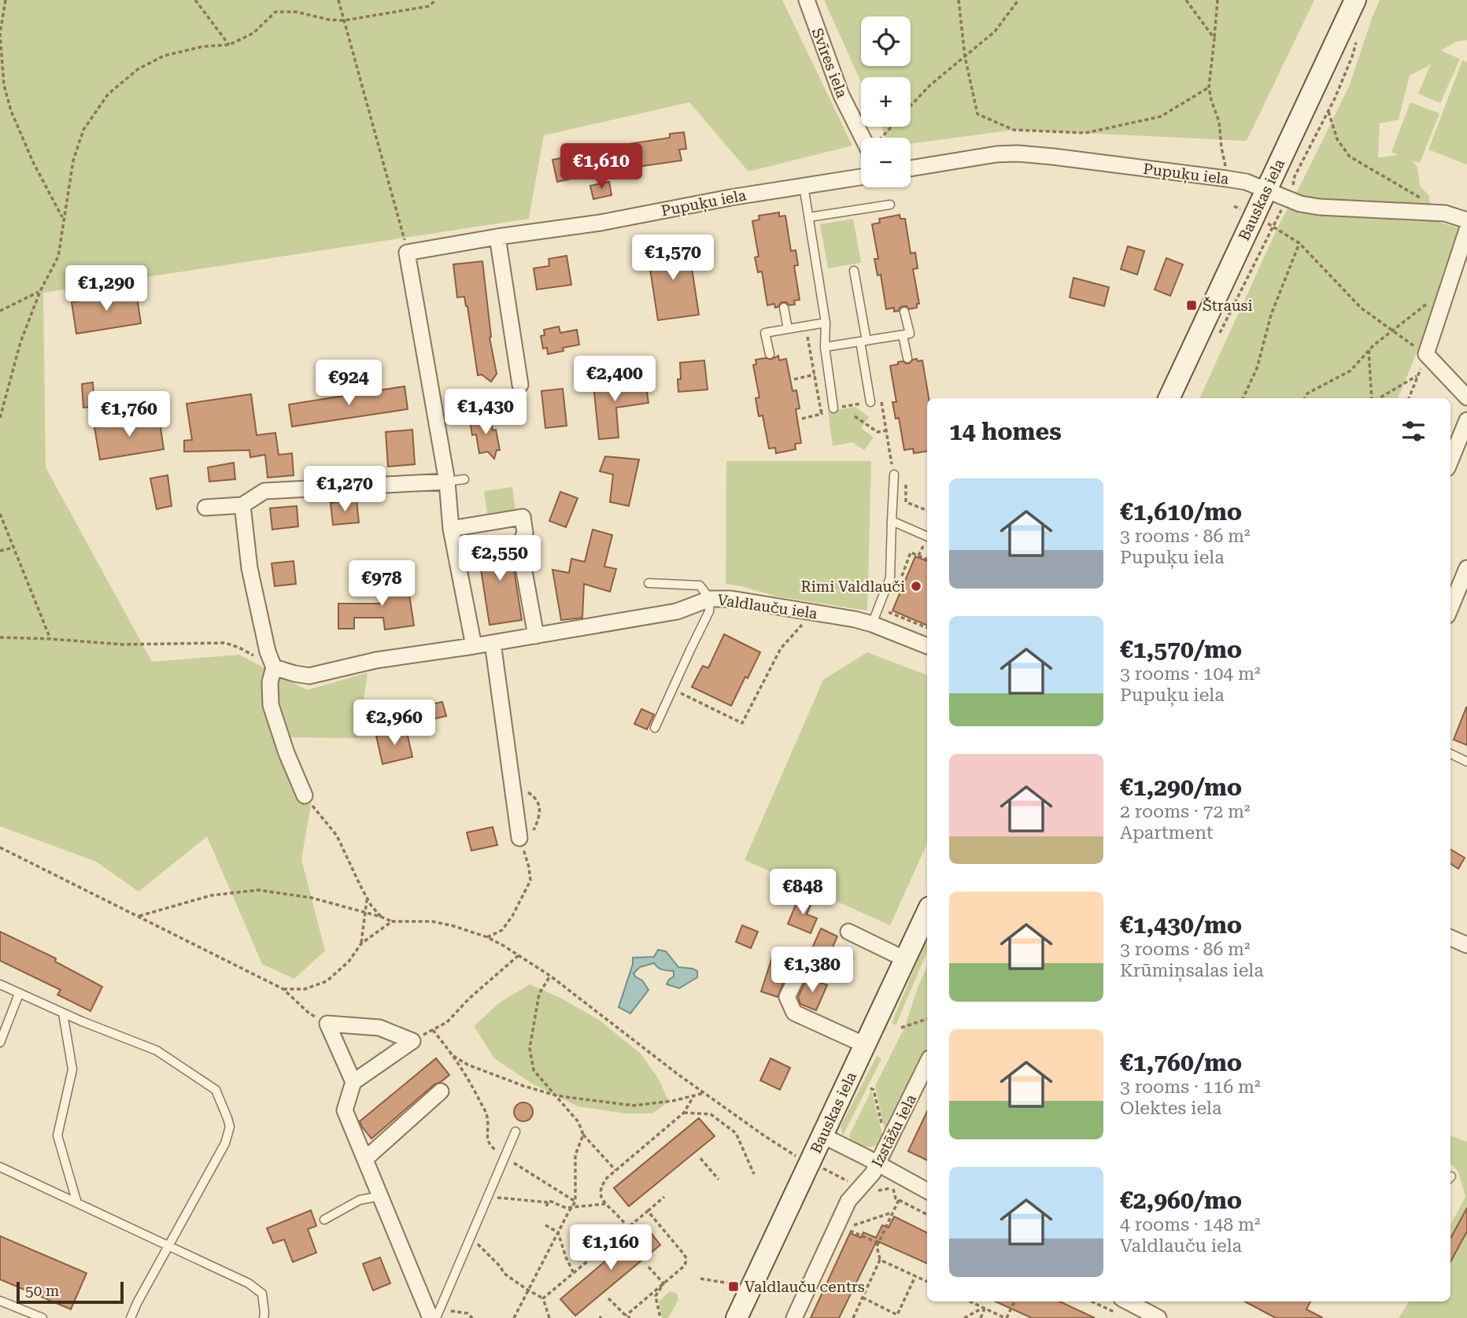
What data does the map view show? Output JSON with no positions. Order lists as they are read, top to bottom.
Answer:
{
  "streets": {
    "main road": ["Bauskas iela"],
    "street": [
      "Svīres iela",
      "Pupuķu iela",
      "Valdlauču iela",
      "Izstāžu iela"
    ]
  },
  "crossings": [
    ["Pupuķu iela", "Bauskas iela"]
  ],
  "places": {
    "transit": ["Štrausi", "Valdlauču centrs"],
    "other": ["Rimi Valdlauči"]
  },
  "scale_bar": "50 m",
  "page": {
    "map_buttons": ["+", "−"],
    "price": [
      "€1,610",
      "€1,570",
      "€1,290",
      "€2,400",
      "€924",
      "€1,430",
      "€1,760",
      "€1,270",
      "€2,550",
      "€978",
      "€2,960",
      "€848",
      "€1,380",
      "€1,160"
    ],
    "heading": "14 homes",
    "list": [
      {
        "name": "€1,610/mo",
        "note": "3 rooms · 86 m² · Pupuķu iela"
      },
      {
        "name": "€1,570/mo",
        "note": "3 rooms · 104 m² · Pupuķu iela"
      },
      {
        "name": "€1,290/mo",
        "note": "2 rooms · 72 m² · Apartment"
      },
      {
        "name": "€1,430/mo",
        "note": "3 rooms · 86 m² · Krūmiņsalas iela"
      },
      {
        "name": "€1,760/mo",
        "note": "3 rooms · 116 m² · Olektes iela"
      },
      {
        "name": "€2,960/mo",
        "note": "4 rooms · 148 m² · Valdlauču iela"
      }
    ],
    "scale": "50 m"
  }
}
